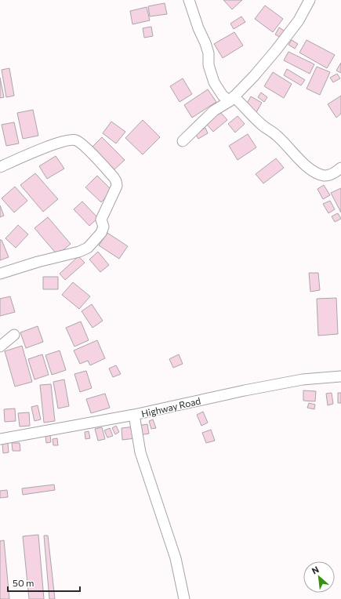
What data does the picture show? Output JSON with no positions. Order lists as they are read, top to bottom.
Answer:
{
  "streets": {
    "street": ["Highway Road"]
  },
  "scale_bar": "50 m",
  "north": "top left"
}
